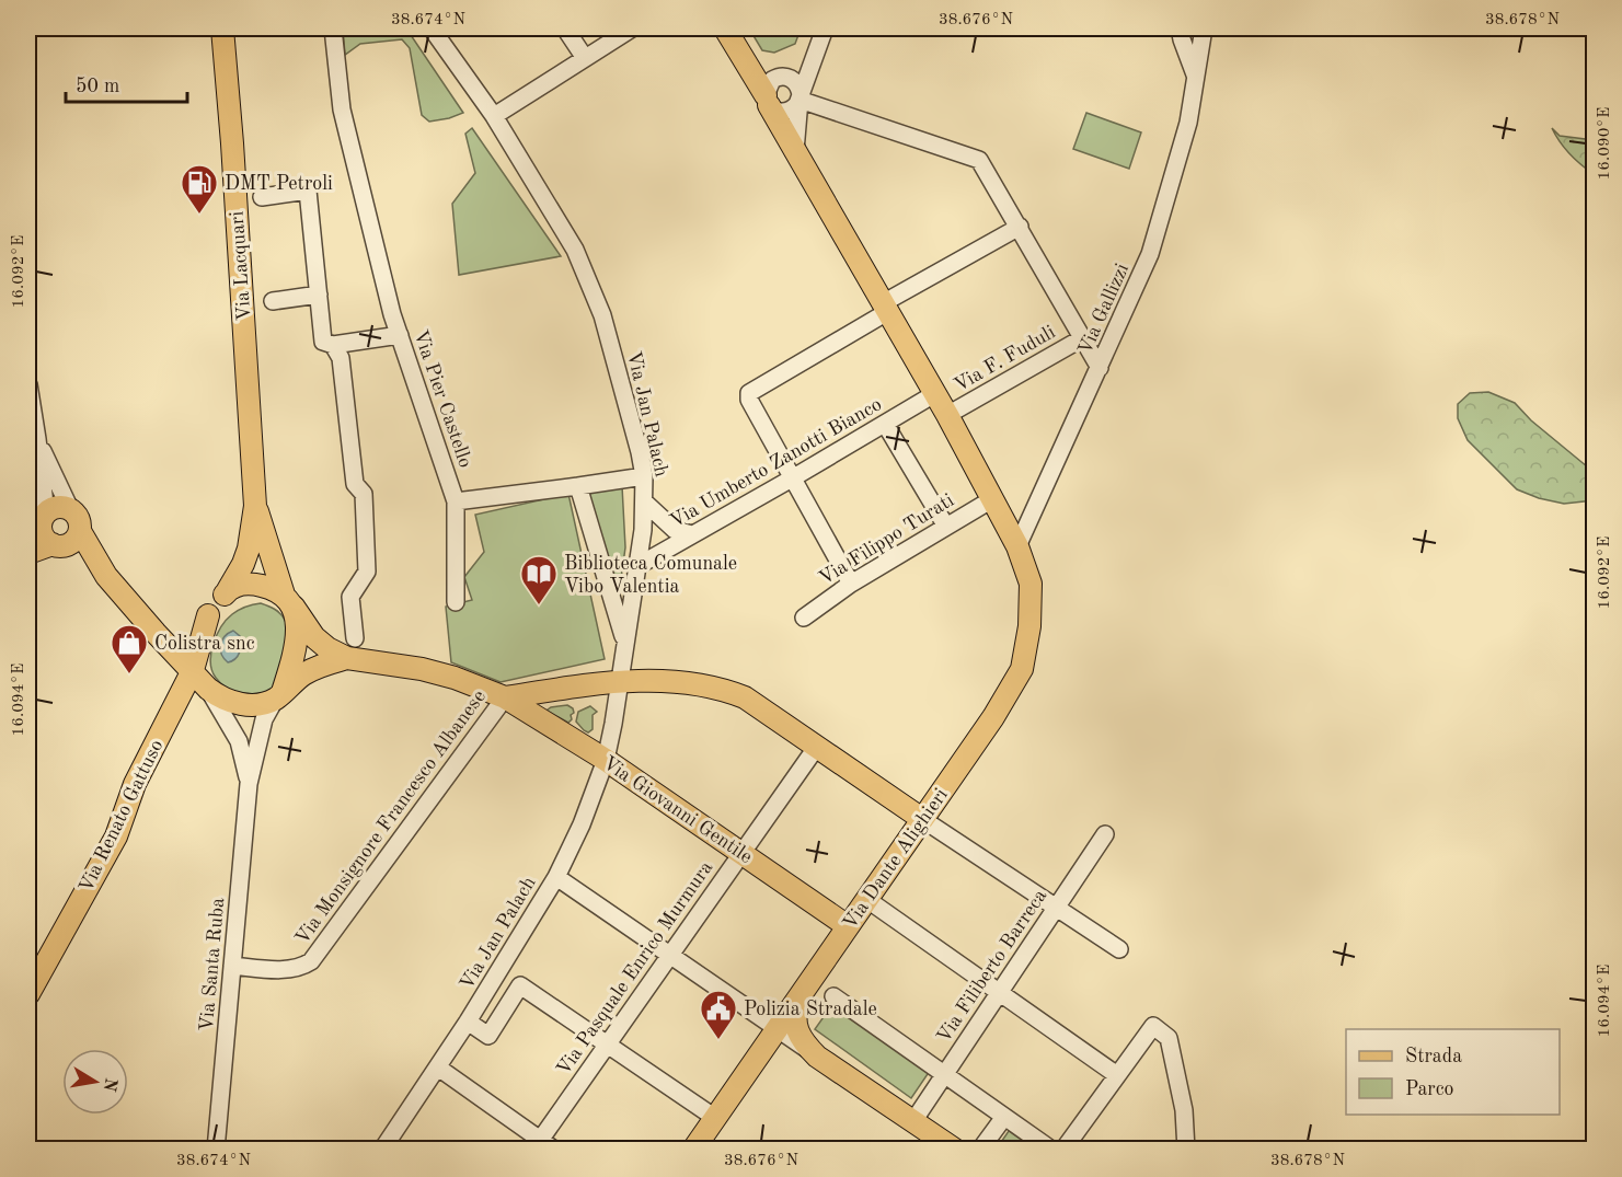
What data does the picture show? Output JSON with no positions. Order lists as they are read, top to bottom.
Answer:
{
  "streets": {
    "main road": [
      "Via Lacquari",
      "Via Giovanni Gentile",
      "Via Renato Gattuso",
      "Via Dante Alighieri"
    ],
    "street": [
      "Via Gallizzi",
      "Via F. Fuduli",
      "Via Pier Castello",
      "Via Jan Palach",
      "Via Umberto Zanotti Bianco",
      "Via Filippo Turati",
      "Via Monsignore Francesco Albanese",
      "Via Santa Ruba",
      "Via Filiberto Barreca",
      "Via Pasquale Enrico Murmura"
    ]
  },
  "crossings": [
    ["Via Lacquari", "Via Renato Gattuso"],
    ["Via Lacquari", "Via Santa Ruba"],
    ["Via Gallizzi", "Via Dante Alighieri"],
    ["Via F. Fuduli", "Via Dante Alighieri"],
    ["Via Jan Palach", "Via Umberto Zanotti Bianco"],
    ["Via Jan Palach", "Via Giovanni Gentile"],
    ["Via Umberto Zanotti Bianco", "Via Dante Alighieri"],
    ["Via Filippo Turati", "Via Dante Alighieri"],
    ["Via Giovanni Gentile", "Via Monsignore Francesco Albanese"],
    ["Via Giovanni Gentile", "Via Dante Alighieri"],
    ["Via Giovanni Gentile", "Via Pasquale Enrico Murmura"],
    ["Via Renato Gattuso", "Via Santa Ruba"],
    ["Via Monsignore Francesco Albanese", "Via Santa Ruba"]
  ],
  "places": {
    "fuel station": ["DMT Petroli"],
    "library": ["Biblioteca Comunale Vibo Valentia"],
    "shop": ["Colistra snc"],
    "public building": ["Polizia Stradale"]
  },
  "legend": ["Strada", "Parco"],
  "scale_bar": "50 m",
  "north": "right",
  "coordinates": [
    "38.674°N",
    "38.676°N",
    "38.678°N",
    "16.090°E",
    "16.092°E",
    "16.094°E"
  ]
}
